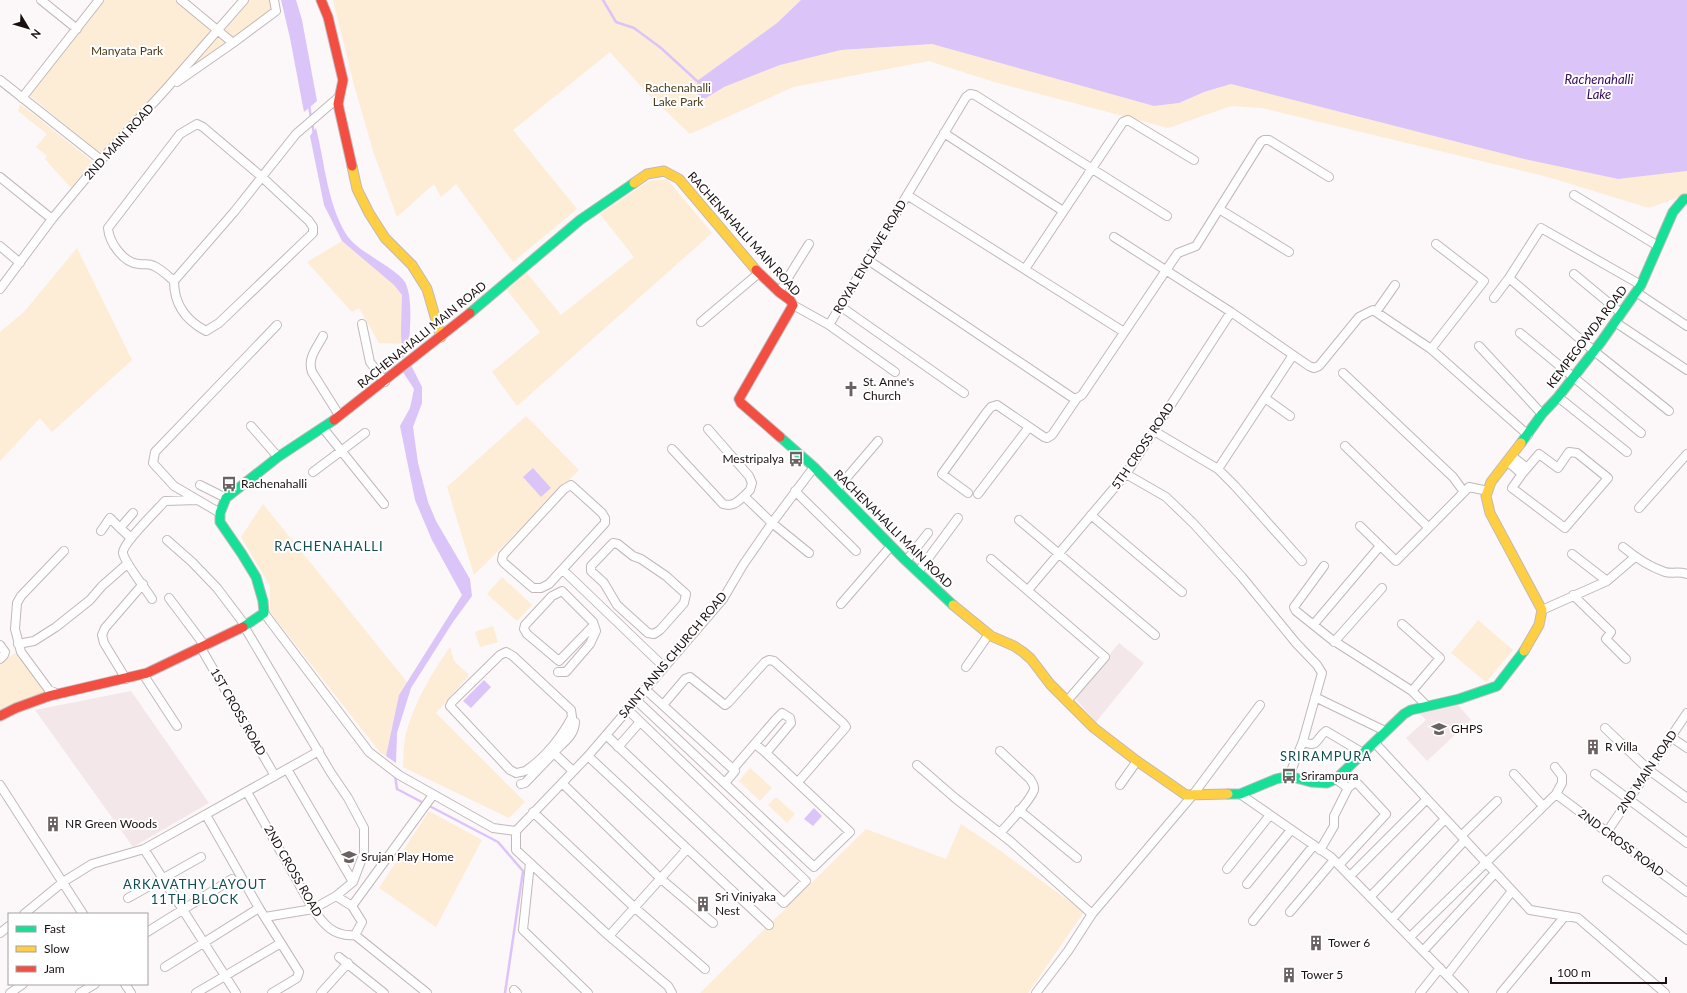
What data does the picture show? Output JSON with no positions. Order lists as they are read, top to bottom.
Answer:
{
  "streets": {
    "street": [
      "2ND MAIN ROAD",
      "RACHENAHALLI MAIN ROAD",
      "ROYAL ENCLAVE ROAD",
      "KEMPEGOWDA ROAD",
      "5TH CROSS ROAD",
      "SAINT ANNS CHURCH ROAD",
      "1ST CROSS ROAD",
      "2ND CROSS ROAD"
    ]
  },
  "crossings": [
    ["2ND MAIN ROAD", "2ND CROSS ROAD"],
    ["RACHENAHALLI MAIN ROAD", "ROYAL ENCLAVE ROAD"],
    ["RACHENAHALLI MAIN ROAD", "SAINT ANNS CHURCH ROAD"]
  ],
  "districts": ["RACHENAHALLI", "SRIRAMPURA", "ARKAVATHY LAYOUT 11TH BLOCK"],
  "water": ["Rachenahalli Lake"],
  "parks": ["Manyata Park", "Rachenahalli Lake Park"],
  "places": {
    "church": ["St. Anne's Church"],
    "bus stop": ["Mestripalya", "Rachenahalli", "Srirampura"],
    "school or university": ["GHPS", "Srujan Play Home"],
    "building": [
      "R Villa",
      "NR Green Woods",
      "Sri Viniyaka Nest",
      "Tower 6",
      "Tower 5"
    ]
  },
  "legend": ["Fast", "Slow", "Jam"],
  "scale_bar": "100 m",
  "north": "bottom right"
}
